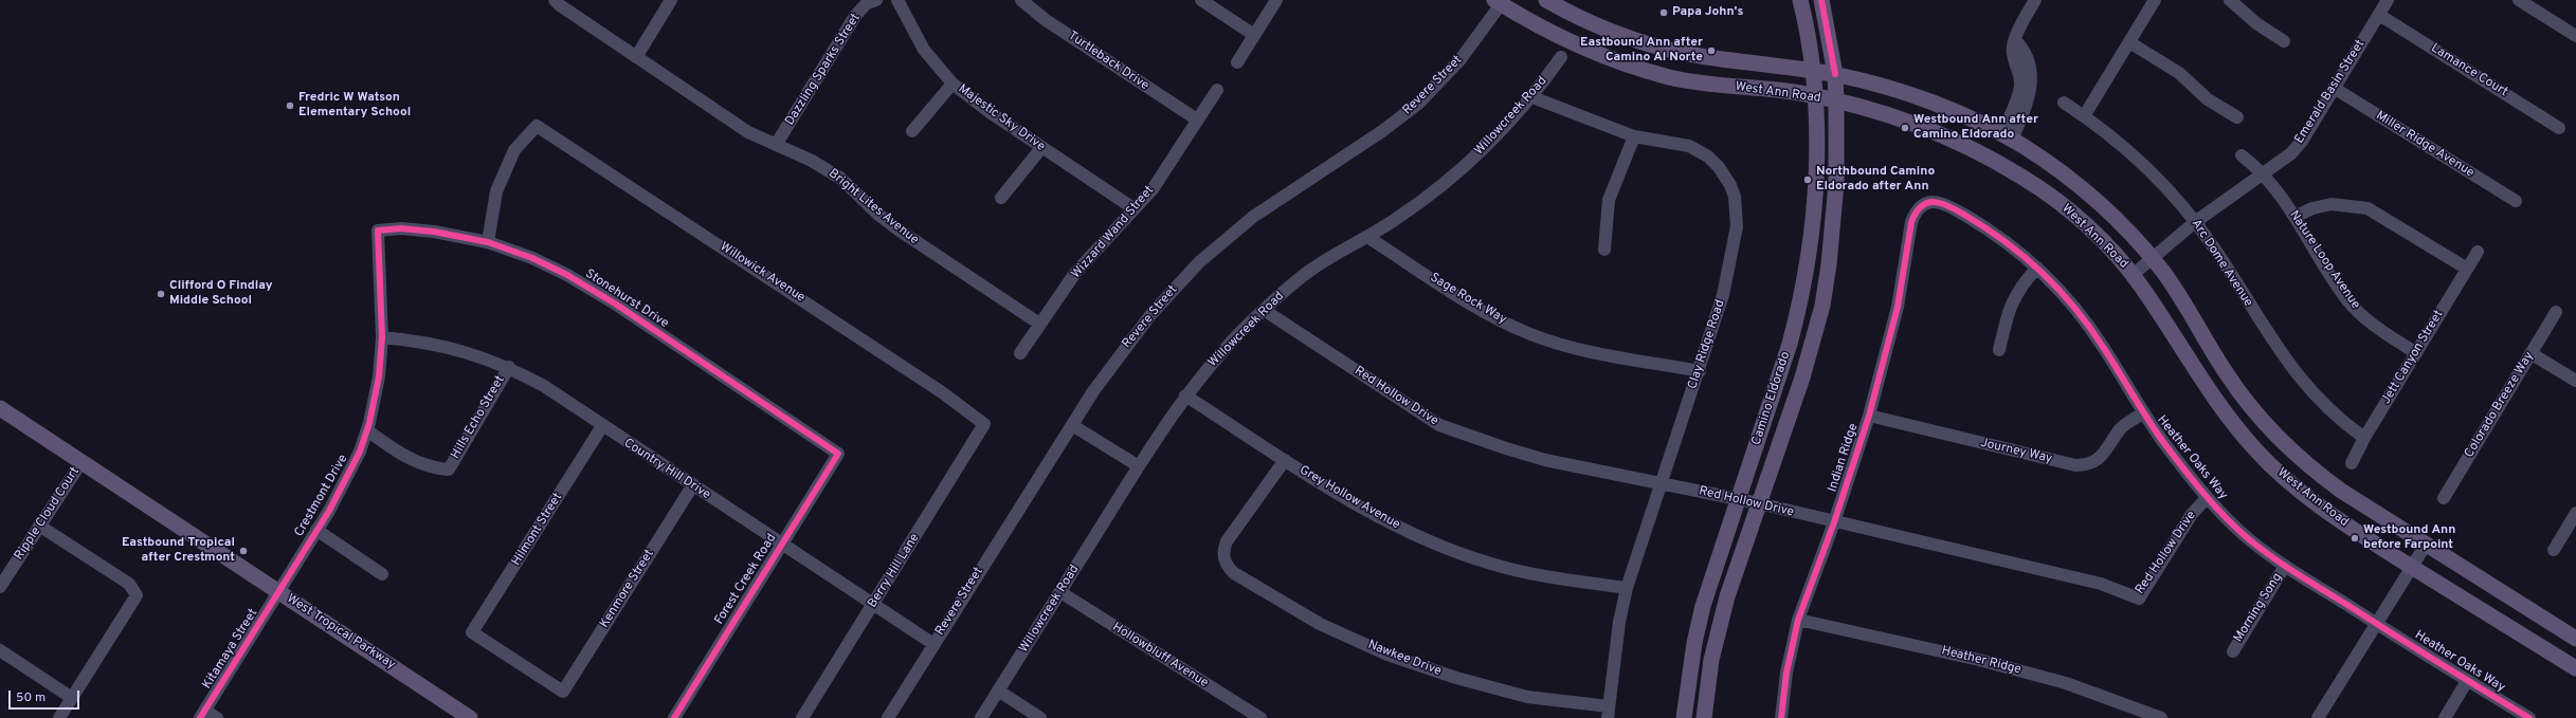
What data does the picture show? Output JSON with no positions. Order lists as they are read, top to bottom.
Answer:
{
  "streets": {
    "main road": ["West Ann Road", "Camino Eldorado", "West Tropical Parkway"],
    "street": [
      "Turtleback Drive",
      "Dazzling Sparks Street",
      "Lamance Court",
      "Revere Street",
      "Emerald Basin Street",
      "Willowcreek Road",
      "Majestic Sky Drive",
      "Miller Ridge Avenue",
      "Bright Lites Avenue",
      "Wizzard Wand Street",
      "Nature Loop Avenue",
      "Arc Dome Avenue",
      "Willowick Avenue",
      "Stonehurst Drive",
      "Sage Rock Way",
      "Clay Ridge Road",
      "Jett Canyon Street",
      "Red Hollow Drive",
      "Colorado Breeze Way",
      "Hills Echo Street",
      "Journey Way",
      "Indian Ridge",
      "Heather Oaks Way",
      "Country Hill Drive",
      "Crestmont Drive",
      "Grey Hollow Avenue",
      "Ripple Cloud Court",
      "Hilmont Street",
      "Berry Hill Lane",
      "Forest Creek Road",
      "Kenmore Street",
      "Morning Song",
      "Kitamaya Street",
      "Hollowbluff Avenue",
      "Nawkee Drive",
      "Heather Ridge"
    ]
  },
  "crossings": [
    ["Turtleback Drive", "Wizzard Wand Street"],
    ["Dazzling Sparks Street", "Bright Lites Avenue"],
    ["Lamance Court", "Emerald Basin Street"],
    ["Revere Street", "West Ann Road"],
    ["Revere Street", "Country Hill Drive"],
    ["Emerald Basin Street", "West Ann Road"],
    ["Emerald Basin Street", "Miller Ridge Avenue"],
    ["Emerald Basin Street", "Nature Loop Avenue"],
    ["Emerald Basin Street", "Arc Dome Avenue"],
    ["West Ann Road", "Camino Eldorado"],
    ["Willowcreek Road", "Sage Rock Way"],
    ["Willowcreek Road", "Clay Ridge Road"],
    ["Willowcreek Road", "Red Hollow Drive"],
    ["Willowcreek Road", "Grey Hollow Avenue"],
    ["Willowcreek Road", "Hollowbluff Avenue"],
    ["Majestic Sky Drive", "Wizzard Wand Street"],
    ["Bright Lites Avenue", "Wizzard Wand Street"],
    ["Nature Loop Avenue", "Jett Canyon Street"],
    ["Arc Dome Avenue", "Jett Canyon Street"],
    ["Willowick Avenue", "Stonehurst Drive"],
    ["Willowick Avenue", "Berry Hill Lane"],
    ["Stonehurst Drive", "Crestmont Drive"],
    ["Stonehurst Drive", "Forest Creek Road"],
    ["Sage Rock Way", "Clay Ridge Road"],
    ["Clay Ridge Road", "Red Hollow Drive"],
    ["Clay Ridge Road", "Grey Hollow Avenue"],
    ["Clay Ridge Road", "Nawkee Drive"],
    ["Red Hollow Drive", "Camino Eldorado"],
    ["Red Hollow Drive", "Indian Ridge"],
    ["Red Hollow Drive", "Heather Oaks Way"],
    ["Hills Echo Street", "Country Hill Drive"],
    ["Hills Echo Street", "Crestmont Drive"],
    ["Journey Way", "Indian Ridge"],
    ["Journey Way", "Heather Oaks Way"],
    ["Indian Ridge", "Heather Oaks Way"],
    ["Indian Ridge", "Heather Ridge"],
    ["Heather Oaks Way", "Morning Song"],
    ["Country Hill Drive", "Crestmont Drive"],
    ["Country Hill Drive", "Hilmont Street"],
    ["Country Hill Drive", "Berry Hill Lane"],
    ["Country Hill Drive", "Forest Creek Road"],
    ["Country Hill Drive", "Kenmore Street"],
    ["Crestmont Drive", "West Tropical Parkway"],
    ["Crestmont Drive", "Kitamaya Street"],
    ["Grey Hollow Avenue", "Nawkee Drive"],
    ["Ripple Cloud Court", "West Tropical Parkway"],
    ["Hilmont Street", "Kenmore Street"],
    ["West Tropical Parkway", "Kitamaya Street"]
  ],
  "places": [
    "Papa John's",
    "Eastbound Ann after Camino Al Norte",
    "Fredric W Watson Elementary School",
    "Westbound Ann after Camino Eldorado",
    "Northbound Camino Eldorado after Ann",
    "Clifford O Findlay Middle School",
    "Westbound Ann before Farpoint",
    "Eastbound Tropical after Crestmont"
  ],
  "scale_bar": "50 m"
}
